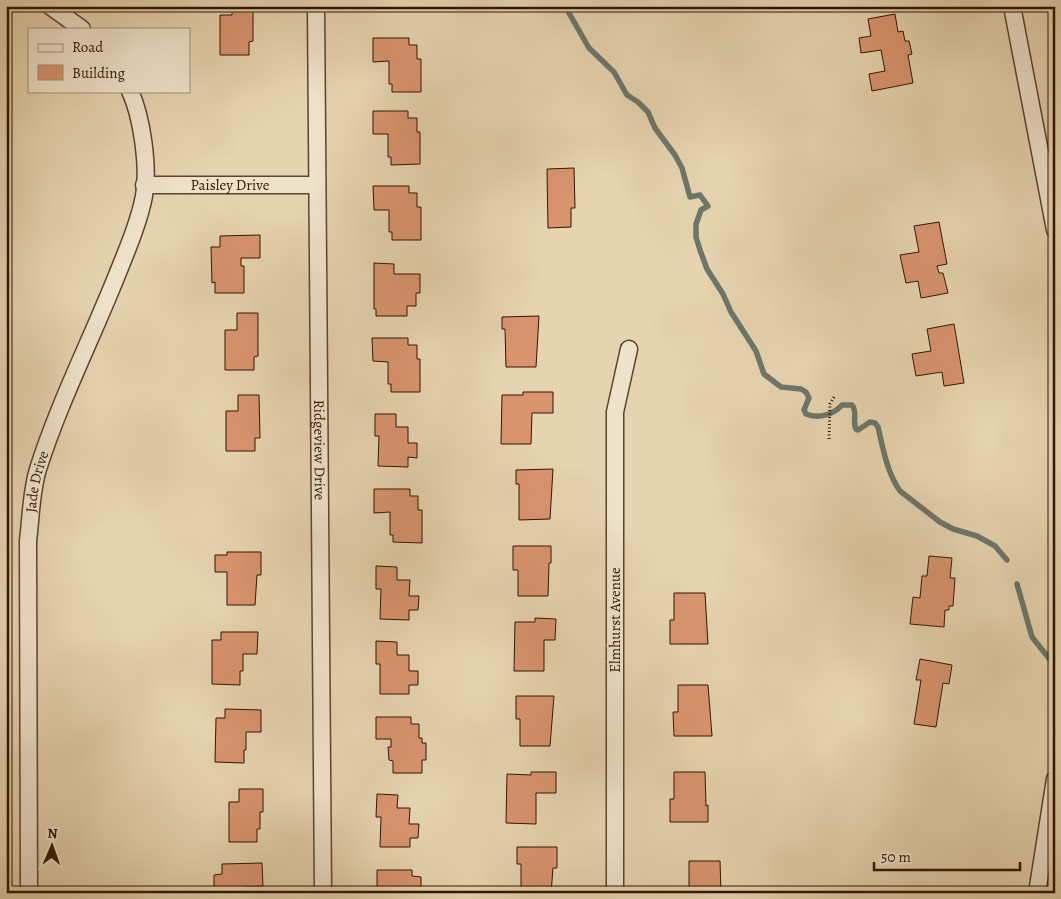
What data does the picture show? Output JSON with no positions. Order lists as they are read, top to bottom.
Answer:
{
  "streets": {
    "street": [
      "Paisley Drive",
      "Ridgeview Drive",
      "Jade Drive",
      "Elmhurst Avenue"
    ]
  },
  "crossings": [
    ["Paisley Drive", "Ridgeview Drive"],
    ["Paisley Drive", "Jade Drive"]
  ],
  "legend": ["Road", "Building"],
  "scale_bar": "50 m",
  "north": "top"
}
